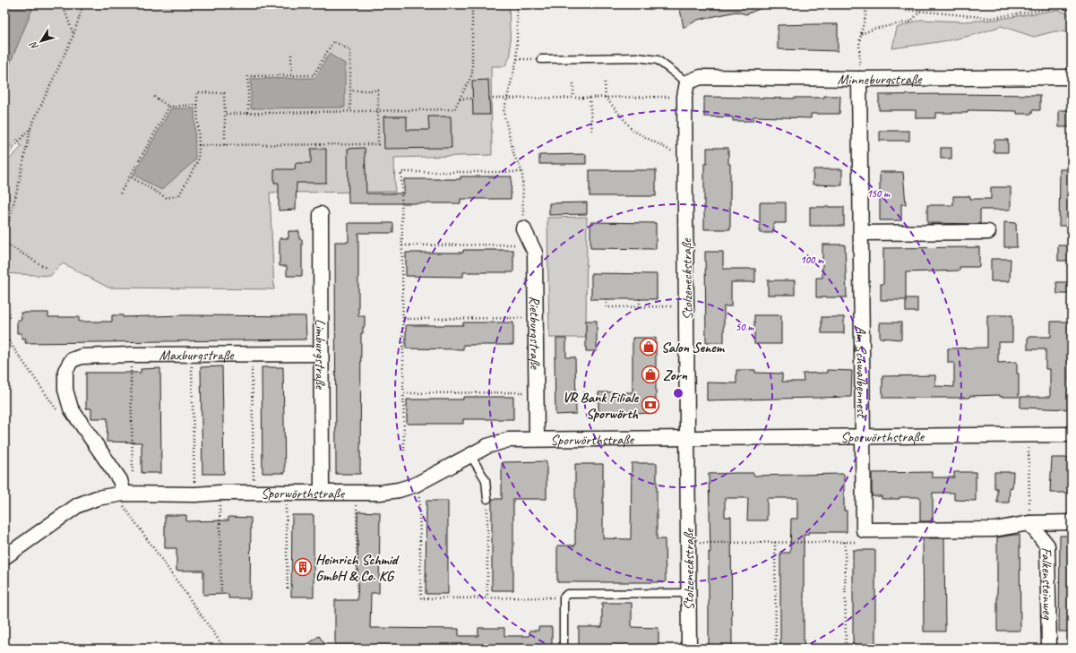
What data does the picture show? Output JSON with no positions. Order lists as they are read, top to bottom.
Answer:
{
  "streets": {
    "street": [
      "Minneburgstraße",
      "Stolzeneckstraße",
      "Rietburgstraße",
      "Maxburgstraße",
      "Limburgstraße",
      "Am Schwalbennest",
      "Sporwörthstraße",
      "Falkensteinweg"
    ]
  },
  "crossings": [
    ["Minneburgstraße", "Stolzeneckstraße"],
    ["Minneburgstraße", "Am Schwalbennest"],
    ["Stolzeneckstraße", "Sporwörthstraße"],
    ["Rietburgstraße", "Sporwörthstraße"],
    ["Maxburgstraße", "Limburgstraße"],
    ["Maxburgstraße", "Sporwörthstraße"],
    ["Limburgstraße", "Sporwörthstraße"],
    ["Am Schwalbennest", "Sporwörthstraße"]
  ],
  "places": {
    "shop": ["Salon Senem", "Zorn"],
    "bank": ["VR Bank Filiale Sporwörth"],
    "building": ["Heinrich Schmid GmbH & Co. KG"]
  },
  "north": "bottom left",
  "rings": ["150 m", "100 m", "50 m"]
}
